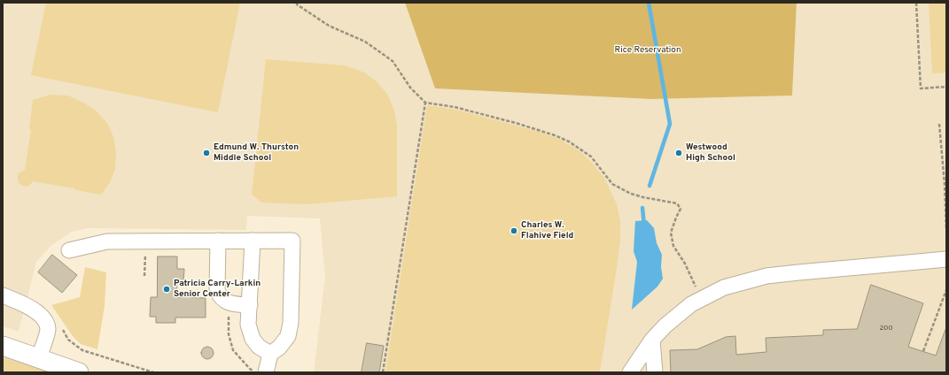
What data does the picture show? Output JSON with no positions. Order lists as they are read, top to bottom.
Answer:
{
  "parks": ["Rice Reservation"],
  "places": [
    "Edmund W. Thurston Middle School",
    "Westwood High School",
    "Charles W. Flahive Field",
    "Patricia Carry-Larkin Senior Center"
  ],
  "house_numbers": ["200"]
}
